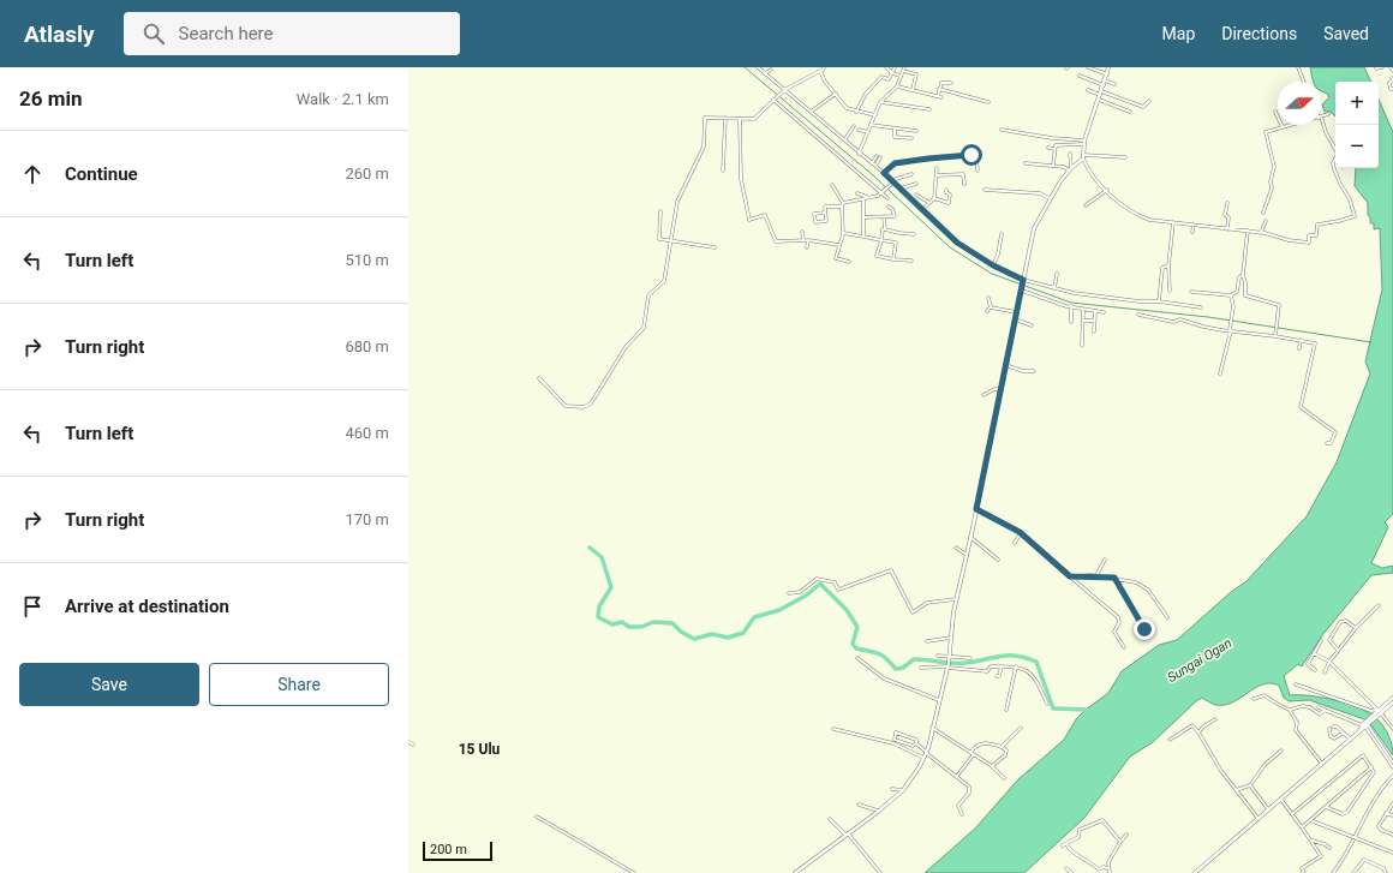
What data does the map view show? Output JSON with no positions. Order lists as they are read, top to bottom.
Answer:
{
  "districts": ["15 Ulu"],
  "water": ["Sungai Ogan"],
  "scale_bar": "200 m",
  "north": "right",
  "page": {
    "header": "Atlasly",
    "search": "Search here",
    "nav": ["Map", "Directions", "Saved"],
    "heading": ["26 min", "Walk · 2.1 km"],
    "map_buttons": ["+", "−"],
    "list": [
      ["Continue", "260 m"],
      ["Turn left", "510 m"],
      ["Turn right", "680 m"],
      ["Turn left", "460 m"],
      ["Turn right", "170 m"],
      "Arrive at destination"
    ],
    "buttons": ["Save", "Share"],
    "scale": "200 m"
  }
}
